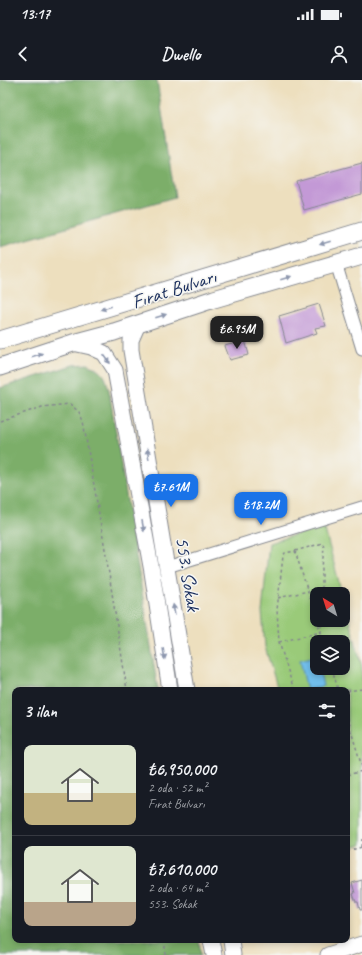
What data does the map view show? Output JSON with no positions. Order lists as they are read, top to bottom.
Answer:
{
  "streets": {
    "main road": ["Fırat Bulvarı", "553. Sokak"]
  },
  "crossings": [
    ["Fırat Bulvarı", "553. Sokak"]
  ],
  "north": "top left",
  "page": {
    "status": "13:17",
    "header": "Dwello",
    "price": ["₺6.95M", "₺7.61M", "₺18.2M"],
    "heading": "3 ilan",
    "list": [
      {
        "name": "₺6,950,000",
        "note": "2 oda · 52 m² · Fırat Bulvarı"
      },
      {
        "name": "₺7,610,000",
        "note": "2 oda · 64 m² · 553. Sokak"
      }
    ]
  }
}
